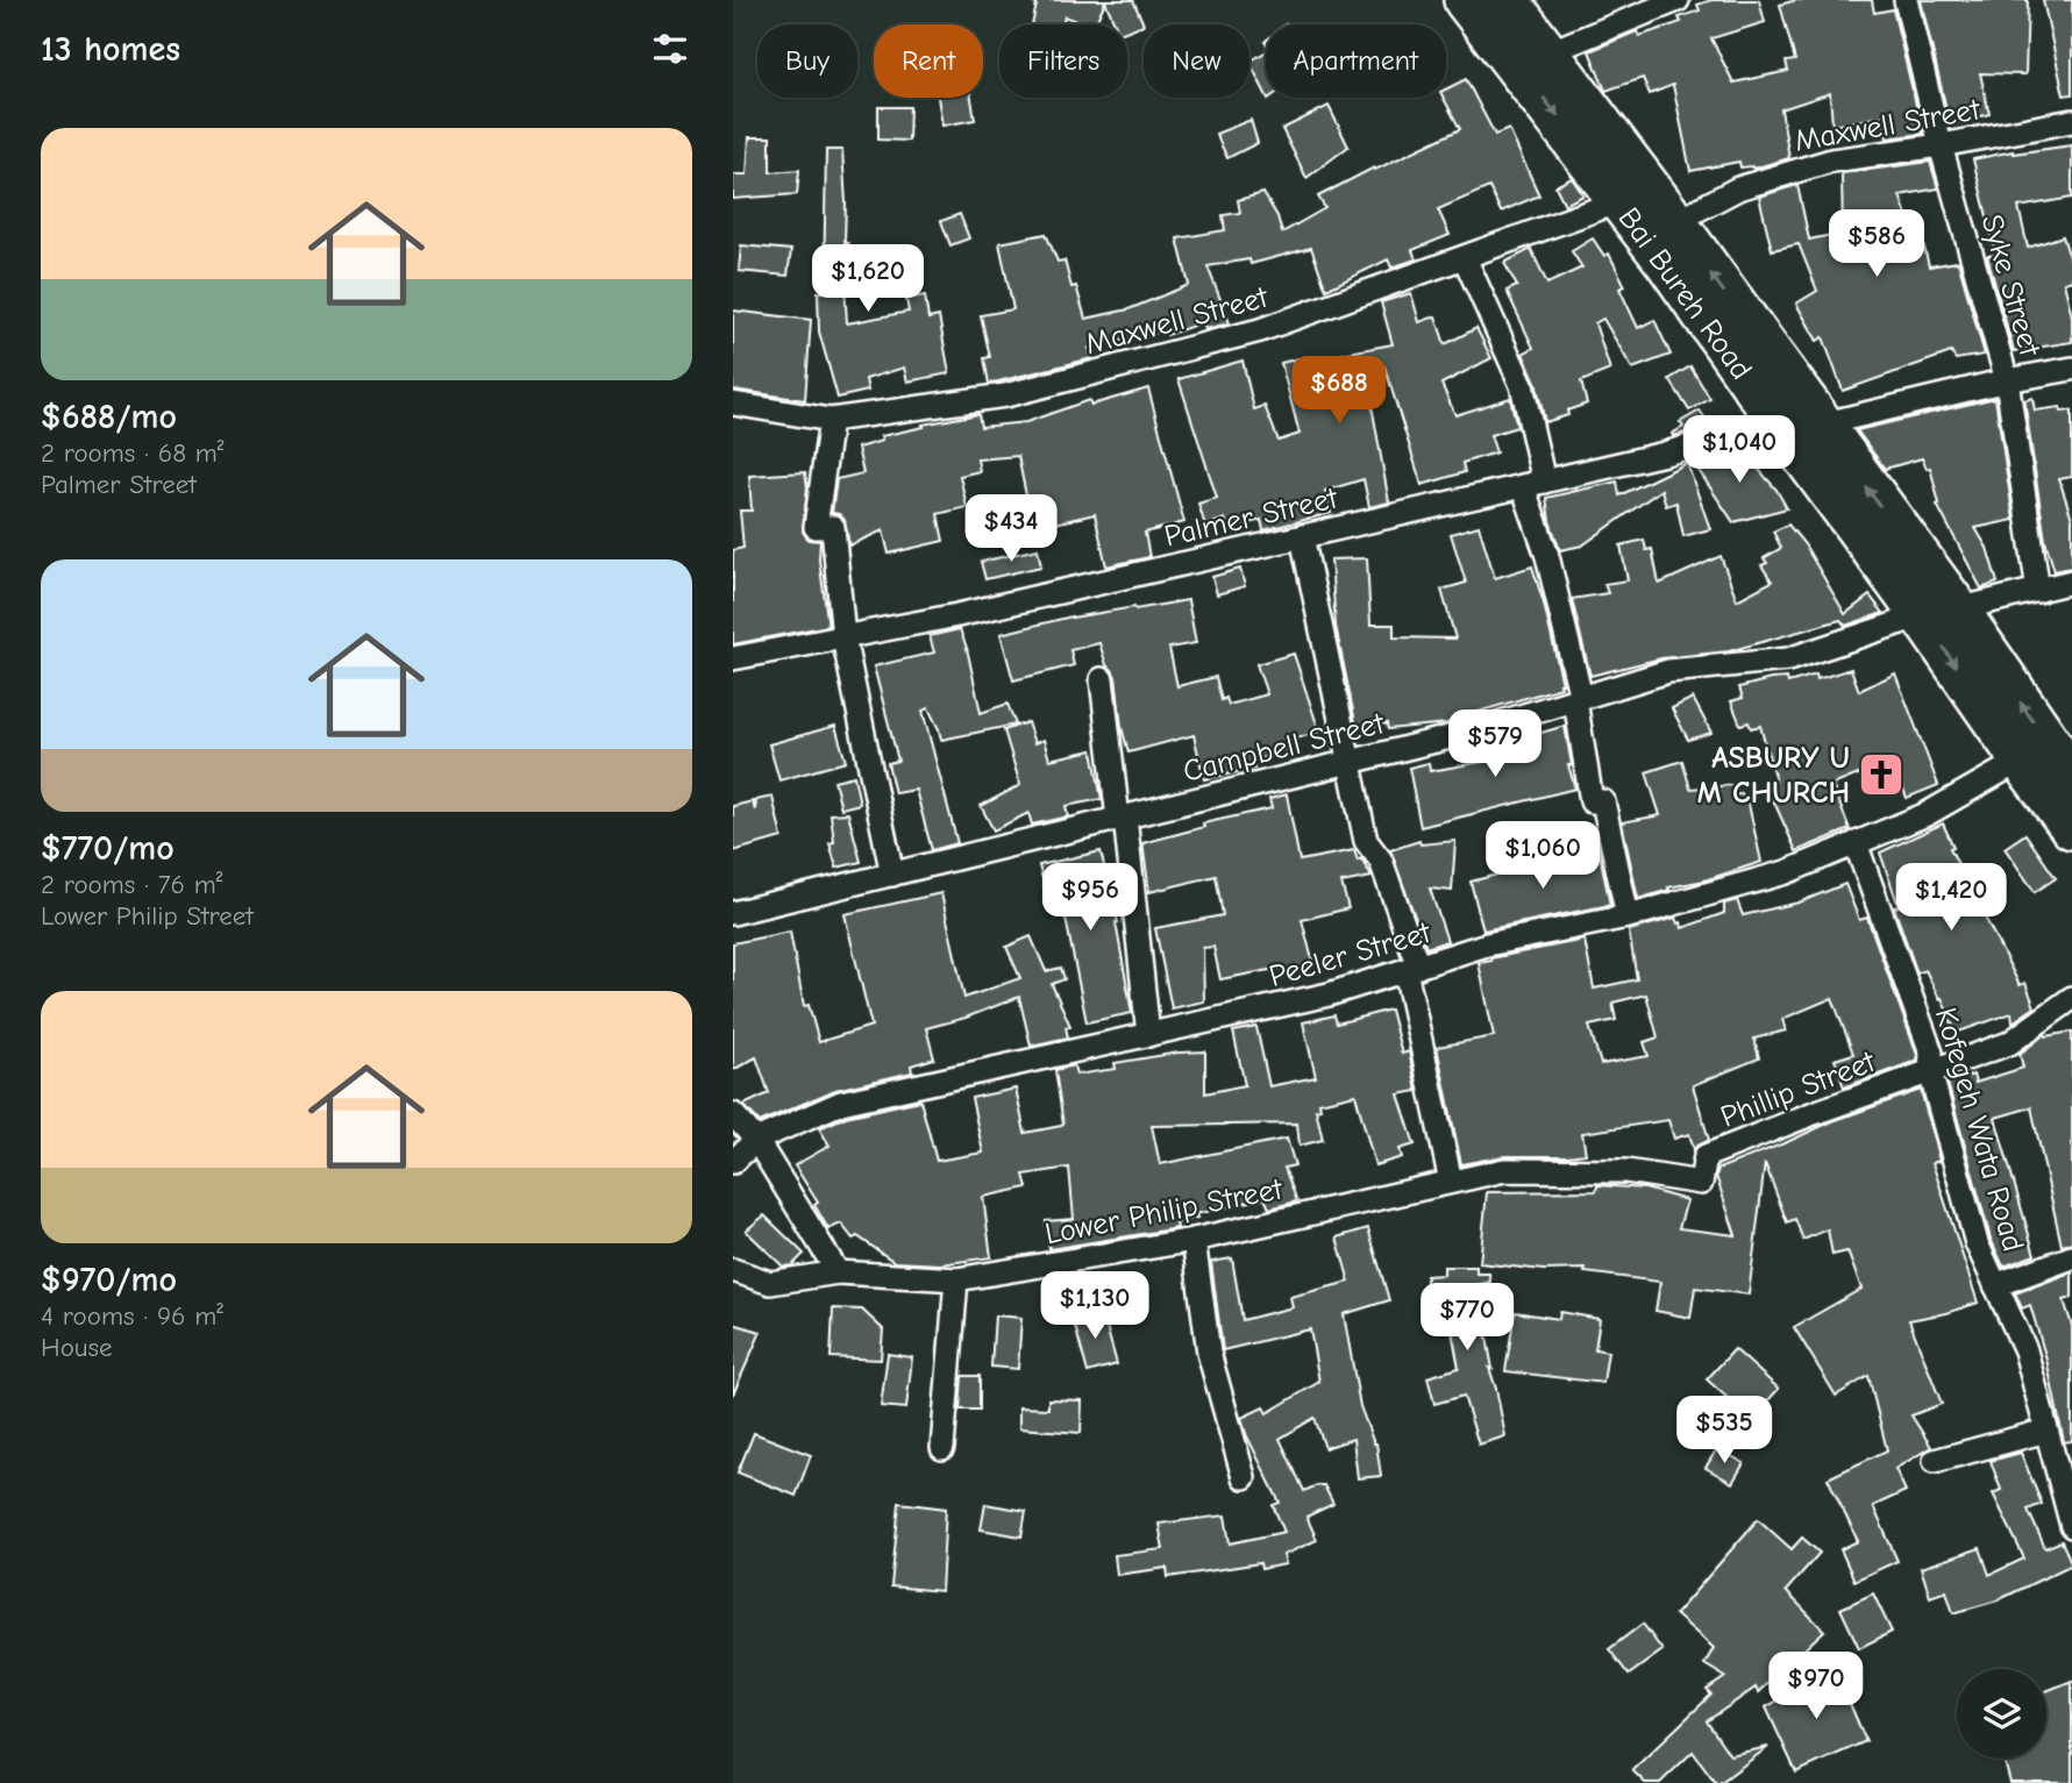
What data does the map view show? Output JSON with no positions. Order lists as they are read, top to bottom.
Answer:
{
  "streets": {
    "highway": ["Bai Bureh Road"],
    "street": [
      "Maxwell Street",
      "Syke Street",
      "Palmer Street",
      "Campbell Street",
      "Peeler Street",
      "Phillip Street",
      "Kofegeh Wata Road",
      "Lower Philip Street"
    ]
  },
  "crossings": [
    ["Maxwell Street", "Syke Street"],
    ["Maxwell Street", "Bai Bureh Road"],
    ["Syke Street", "Campbell Street"],
    ["Bai Bureh Road", "Palmer Street"],
    ["Bai Bureh Road", "Campbell Street"],
    ["Bai Bureh Road", "Peeler Street"],
    ["Peeler Street", "Kofegeh Wata Road"],
    ["Phillip Street", "Kofegeh Wata Road"],
    ["Phillip Street", "Lower Philip Street"]
  ],
  "places": {
    "church": ["ASBURY U M CHURCH"]
  },
  "page": {
    "heading": "13 homes",
    "chip": [
      "Buy",
      "Rent",
      "Filters",
      "New",
      "Apartment"
    ],
    "list": [
      {
        "name": "$688/mo",
        "note": "2 rooms · 68 m² · Palmer Street"
      },
      {
        "name": "$770/mo",
        "note": "2 rooms · 76 m² · Lower Philip Street"
      },
      {
        "name": "$970/mo",
        "note": "4 rooms · 96 m² · House"
      }
    ],
    "price": [
      "$586",
      "$1,620",
      "$688",
      "$1,040",
      "$434",
      "$579",
      "$1,060",
      "$956",
      "$1,420",
      "$1,130",
      "$770",
      "$535",
      "$970"
    ]
  }
}
